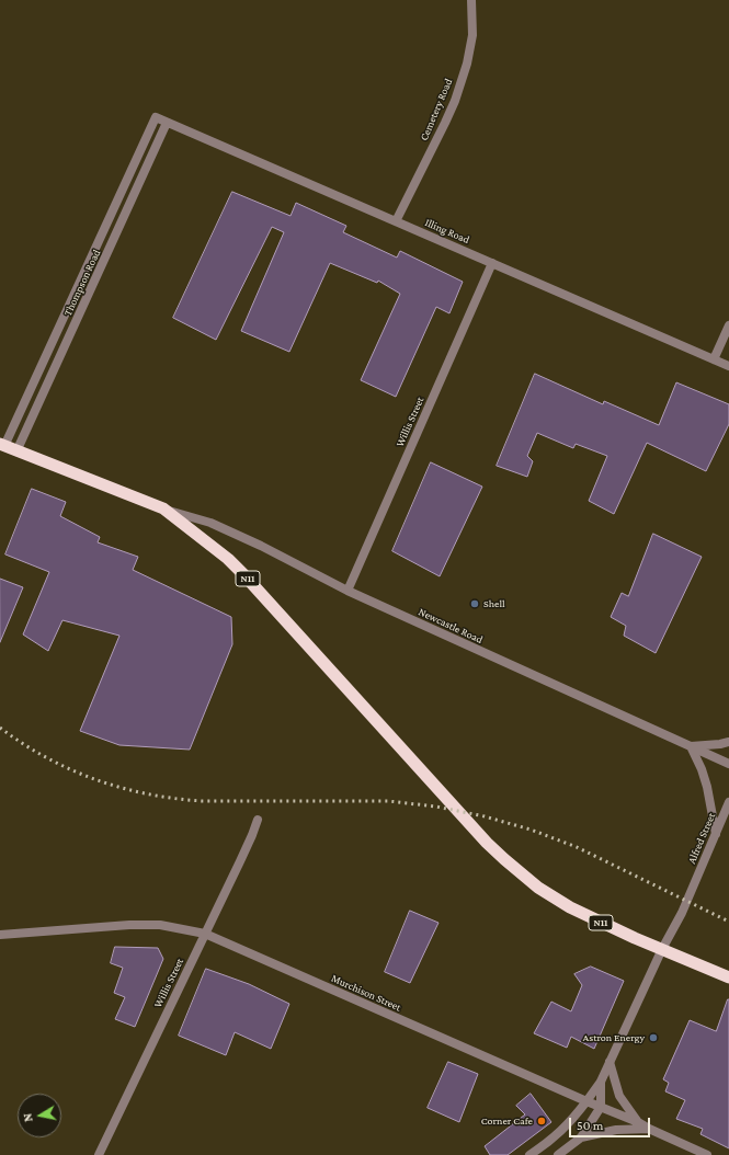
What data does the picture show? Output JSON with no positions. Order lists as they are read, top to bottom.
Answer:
{
  "streets": {
    "highway": ["N11"],
    "street": [
      "Cemetery Road",
      "Illing Road",
      "Thompson Road",
      "Willis Street",
      "Newcastle Road",
      "Alfred Street",
      "Murchison Street"
    ]
  },
  "crossings": [
    ["Cemetery Road", "Illing Road"],
    ["Illing Road", "Thompson Road"],
    ["Illing Road", "Willis Street"],
    ["Thompson Road", "N11"],
    ["Willis Street", "Newcastle Road"],
    ["Willis Street", "Murchison Street"],
    ["N11", "Newcastle Road"],
    ["N11", "Alfred Street"]
  ],
  "places": ["Shell", "Astron Energy", "Corner Cafe"],
  "scale_bar": "50 m",
  "north": "left"
}
